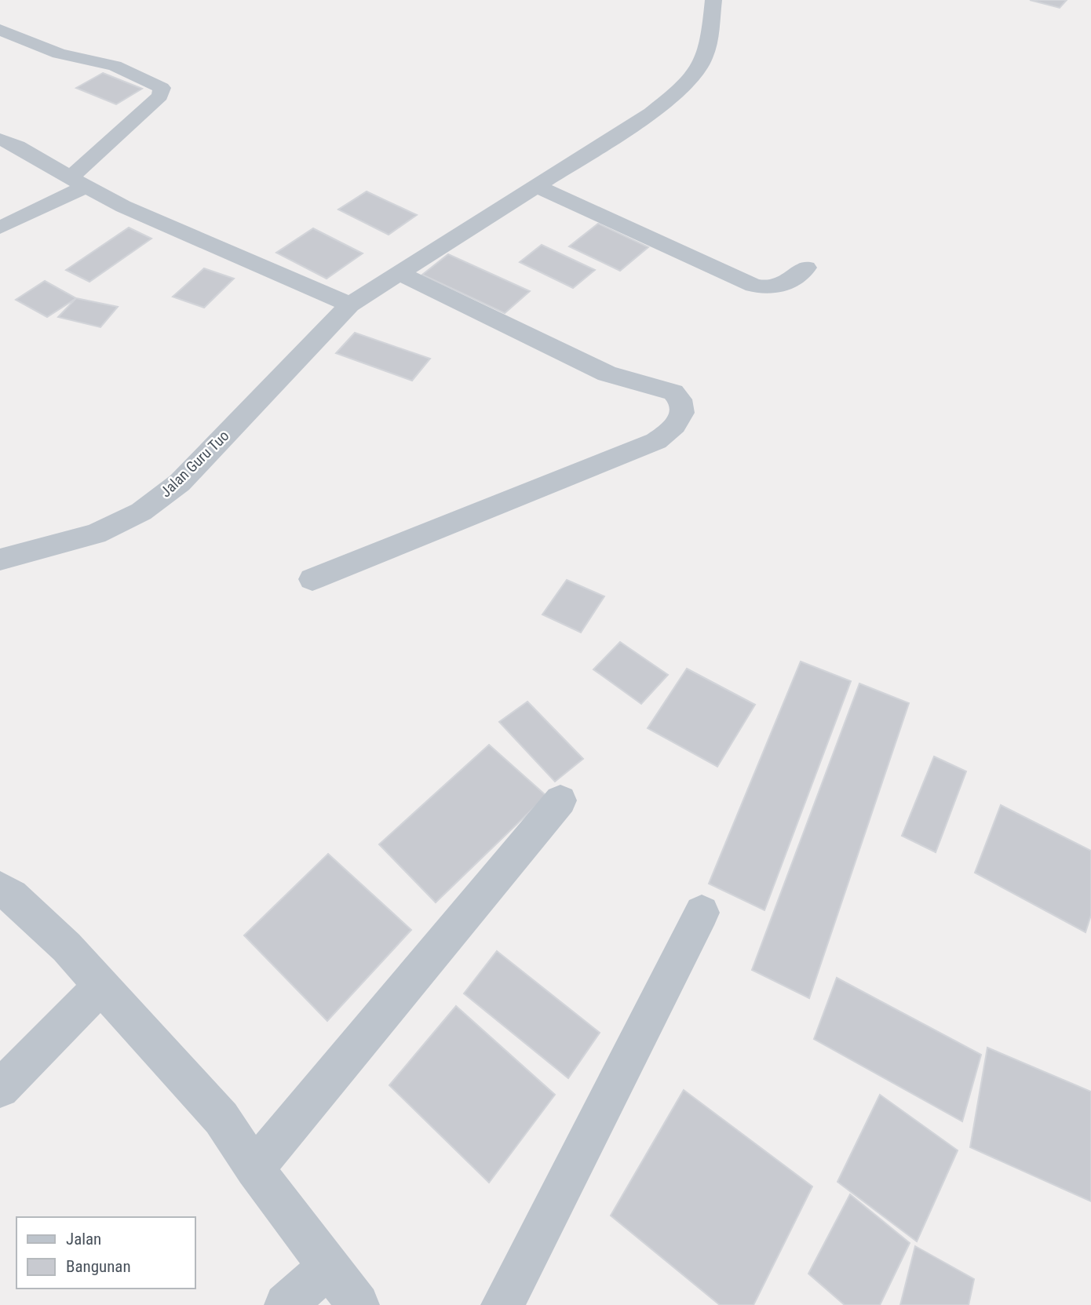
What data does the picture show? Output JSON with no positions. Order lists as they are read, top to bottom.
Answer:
{
  "streets": {
    "street": ["Jalan Guru Tuo"]
  },
  "legend": ["Jalan", "Bangunan"]
}
